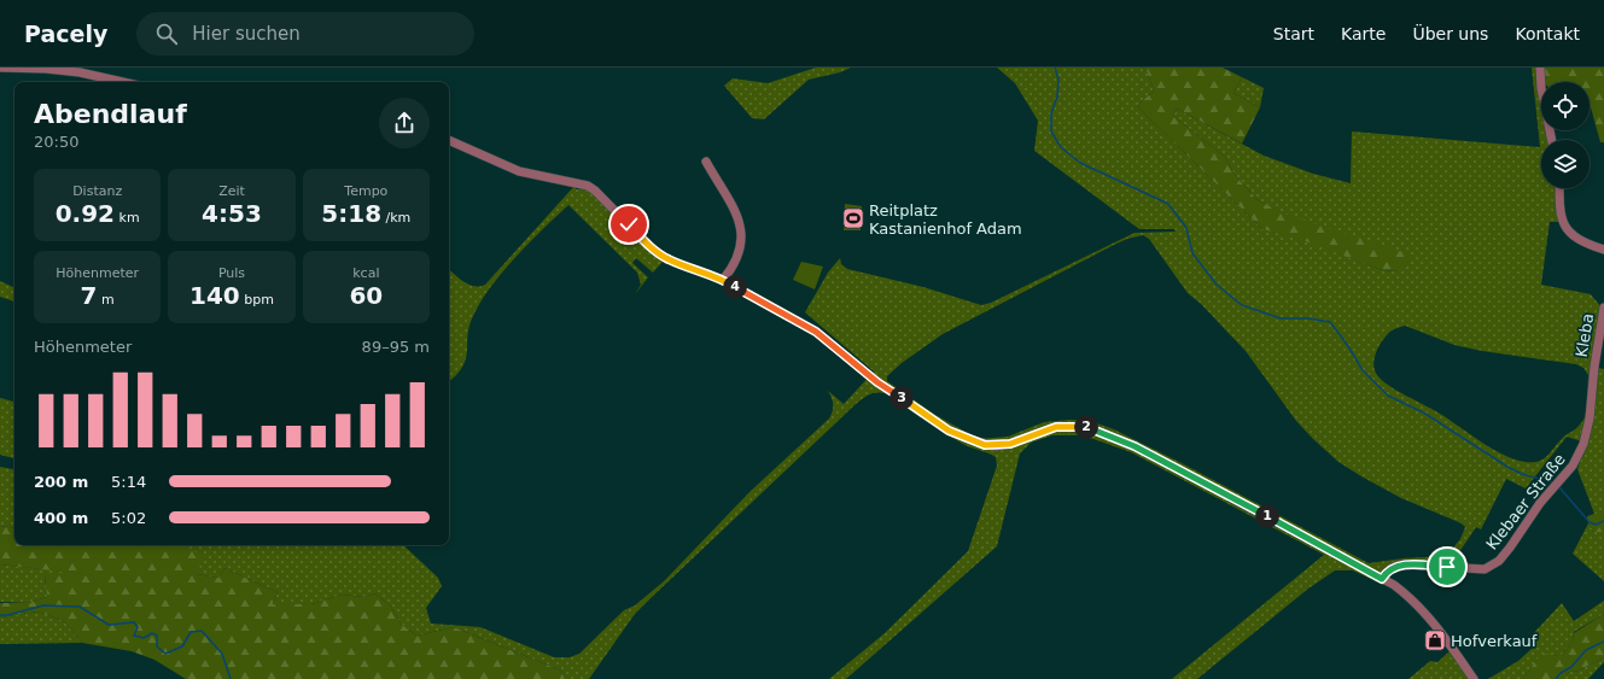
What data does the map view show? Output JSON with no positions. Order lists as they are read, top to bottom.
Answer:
{
  "streets": {
    "street": ["Kleba", "Klebaer Straße"]
  },
  "crossings": [
    ["Kleba", "Klebaer Straße"]
  ],
  "places": {
    "sports": ["Reitplatz Kastanienhof Adam"],
    "shop": ["Hofverkauf"]
  },
  "page": {
    "header": "Pacely",
    "search": "Hier suchen",
    "nav": [
      "Start",
      "Karte",
      "Über uns",
      "Kontakt"
    ],
    "heading": ["Abendlauf", "20:50"],
    "stats": [
      ["Distanz", "0.92 km"],
      ["Zeit", "4:53"],
      ["Tempo", "5:18 /km"],
      ["Höhenmeter", "7 m"],
      ["Puls", "140 bpm"],
      ["kcal", "60"]
    ],
    "pins": [
      "4",
      "3",
      "2",
      "1"
    ],
    "chart": ["Höhenmeter", "89–95 m"],
    "list": [
      {
        "name": "200 m",
        "note": "5:14"
      },
      {
        "name": "400 m",
        "note": "5:02"
      }
    ]
  }
}
